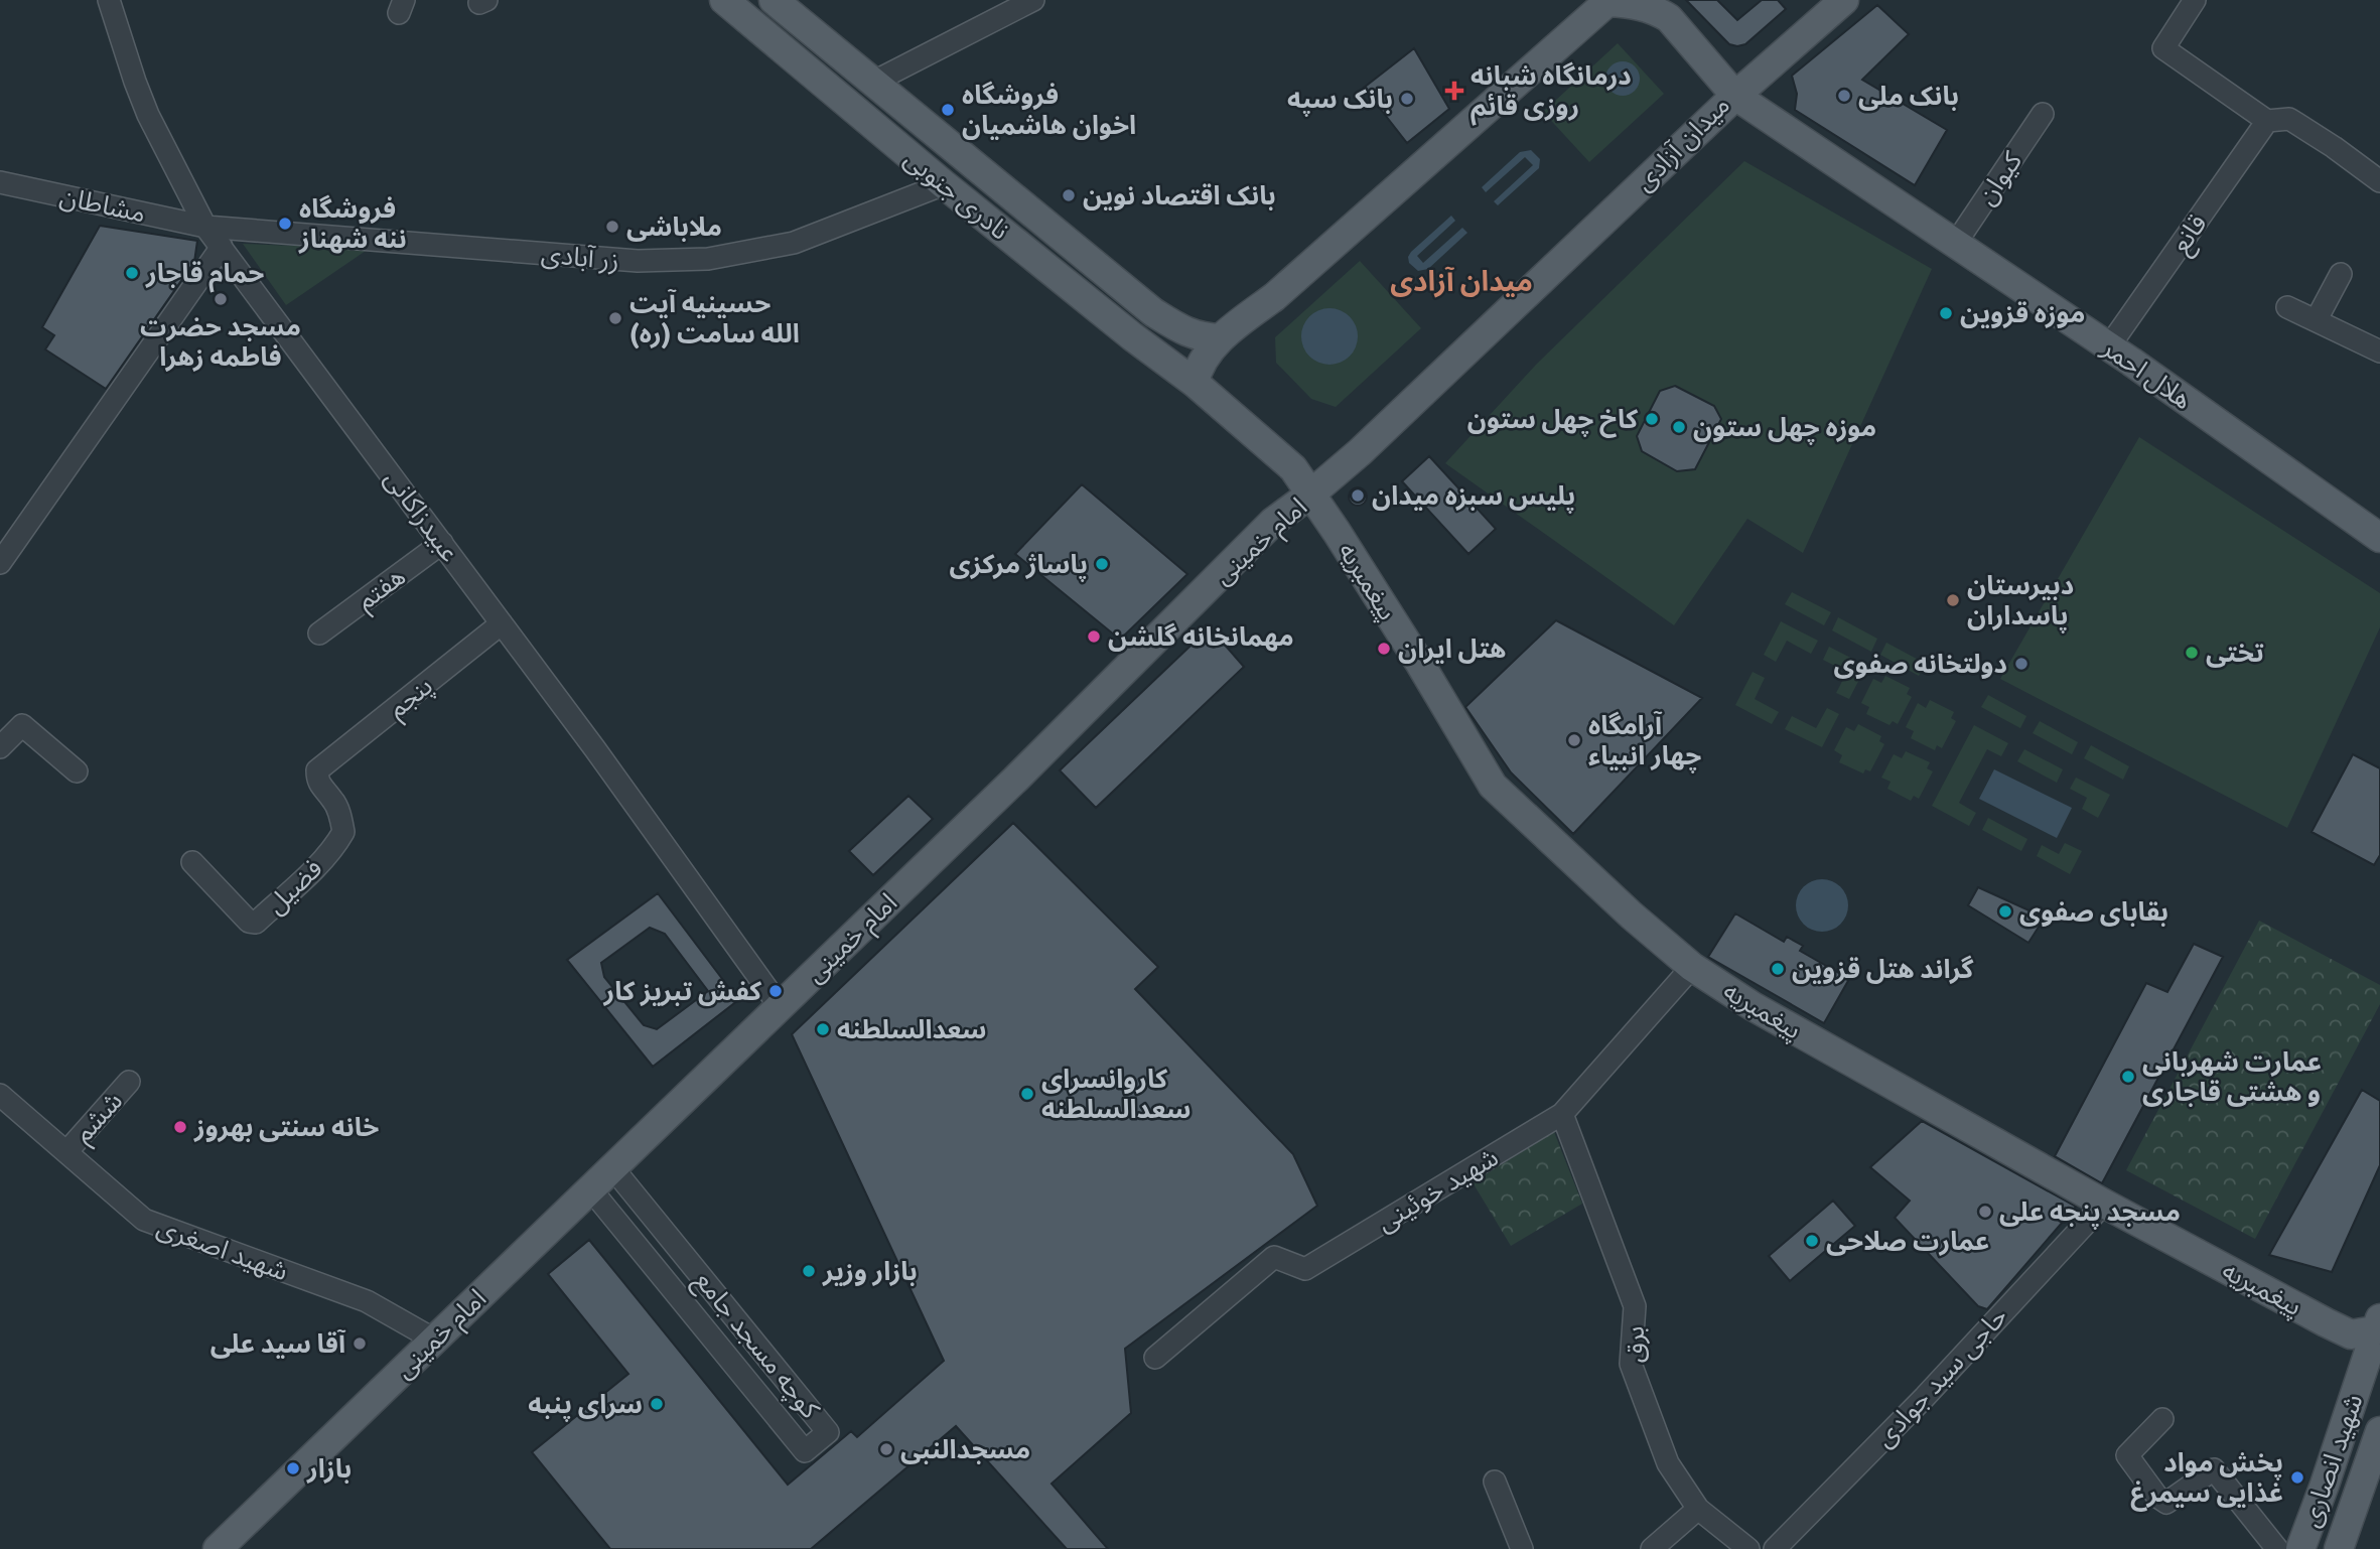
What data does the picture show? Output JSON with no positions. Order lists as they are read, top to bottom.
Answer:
{
  "streets": {
    "main road": [
      "میدان آزادی",
      "نادری جنوبی",
      "هلال احمر",
      "امام خمینی",
      "پیغمبریه",
      "شهید انصاری"
    ],
    "street": [
      "کیوان",
      "مشاطان",
      "قانع",
      "زر آبادی",
      "عبیدزاکانی",
      "هفتم",
      "پنجم",
      "فضیل",
      "ششم",
      "شهید خوئینی",
      "شهید اصغری",
      "کوچه مسجد جامع",
      "برق",
      "حاجی سید جوادی"
    ]
  },
  "crossings": [
    ["میدان آزادی", "نادری جنوبی"],
    ["میدان آزادی", "هلال احمر"],
    ["میدان آزادی", "امام خمینی"],
    ["میدان آزادی", "پیغمبریه"],
    ["کیوان", "هلال احمر"],
    ["نادری جنوبی", "زر آبادی"],
    ["مشاطان", "زر آبادی"],
    ["مشاطان", "عبیدزاکانی"],
    ["قانع", "هلال احمر"],
    ["زر آبادی", "عبیدزاکانی"],
    ["عبیدزاکانی", "امام خمینی"],
    ["عبیدزاکانی", "هفتم"],
    ["عبیدزاکانی", "پنجم"],
    ["امام خمینی", "پیغمبریه"],
    ["امام خمینی", "شهید اصغری"],
    ["امام خمینی", "کوچه مسجد جامع"],
    ["پیغمبریه", "شهید خوئینی"],
    ["پیغمبریه", "حاجی سید جوادی"],
    ["پیغمبریه", "شهید انصاری"],
    ["پنجم", "فضیل"],
    ["ششم", "شهید اصغری"],
    ["شهید خوئینی", "برق"]
  ],
  "districts": ["میدان آزادی"],
  "places": {
    "health": ["درمانگاه شبانه روزی قائم"],
    "other": [
      "بانک ملی",
      "بانک سپه",
      "فروشگاه اخوان هاشمیان",
      "بانک اقتصاد نوین",
      "فروشگاه ننه شهناز",
      "ملاباشی",
      "حمام قاجار",
      "مسجد حضرت فاطمه زهرا",
      "موزه قزوین",
      "حسینیه آیت الله سامت (ره)",
      "کاخ چهل ستون",
      "موزه چهل ستون",
      "پلیس سبزه میدان",
      "پاساژ مرکزی",
      "دبیرستان پاسداران",
      "مهمانخانه گلشن",
      "هتل ایران",
      "تختی",
      "دولتخانه صفوی",
      "آرامگاه چهار انبیاء",
      "بقابای صفوی",
      "گراند هتل قزوین",
      "کفش تبریز کار",
      "سعدالسلطنه",
      "عمارت شهربانی و هشتی قاجاری",
      "کاروانسرای سعدالسلطنه",
      "خانه سنتی بهروز",
      "مسجد پنجه علی",
      "عمارت صلاحی",
      "بازار وزیر",
      "آقا سید علی",
      "سرای پنبه",
      "مسجدالنبی",
      "بازار",
      "پخش مواد غذایی سیمرغ"
    ]
  }
}
